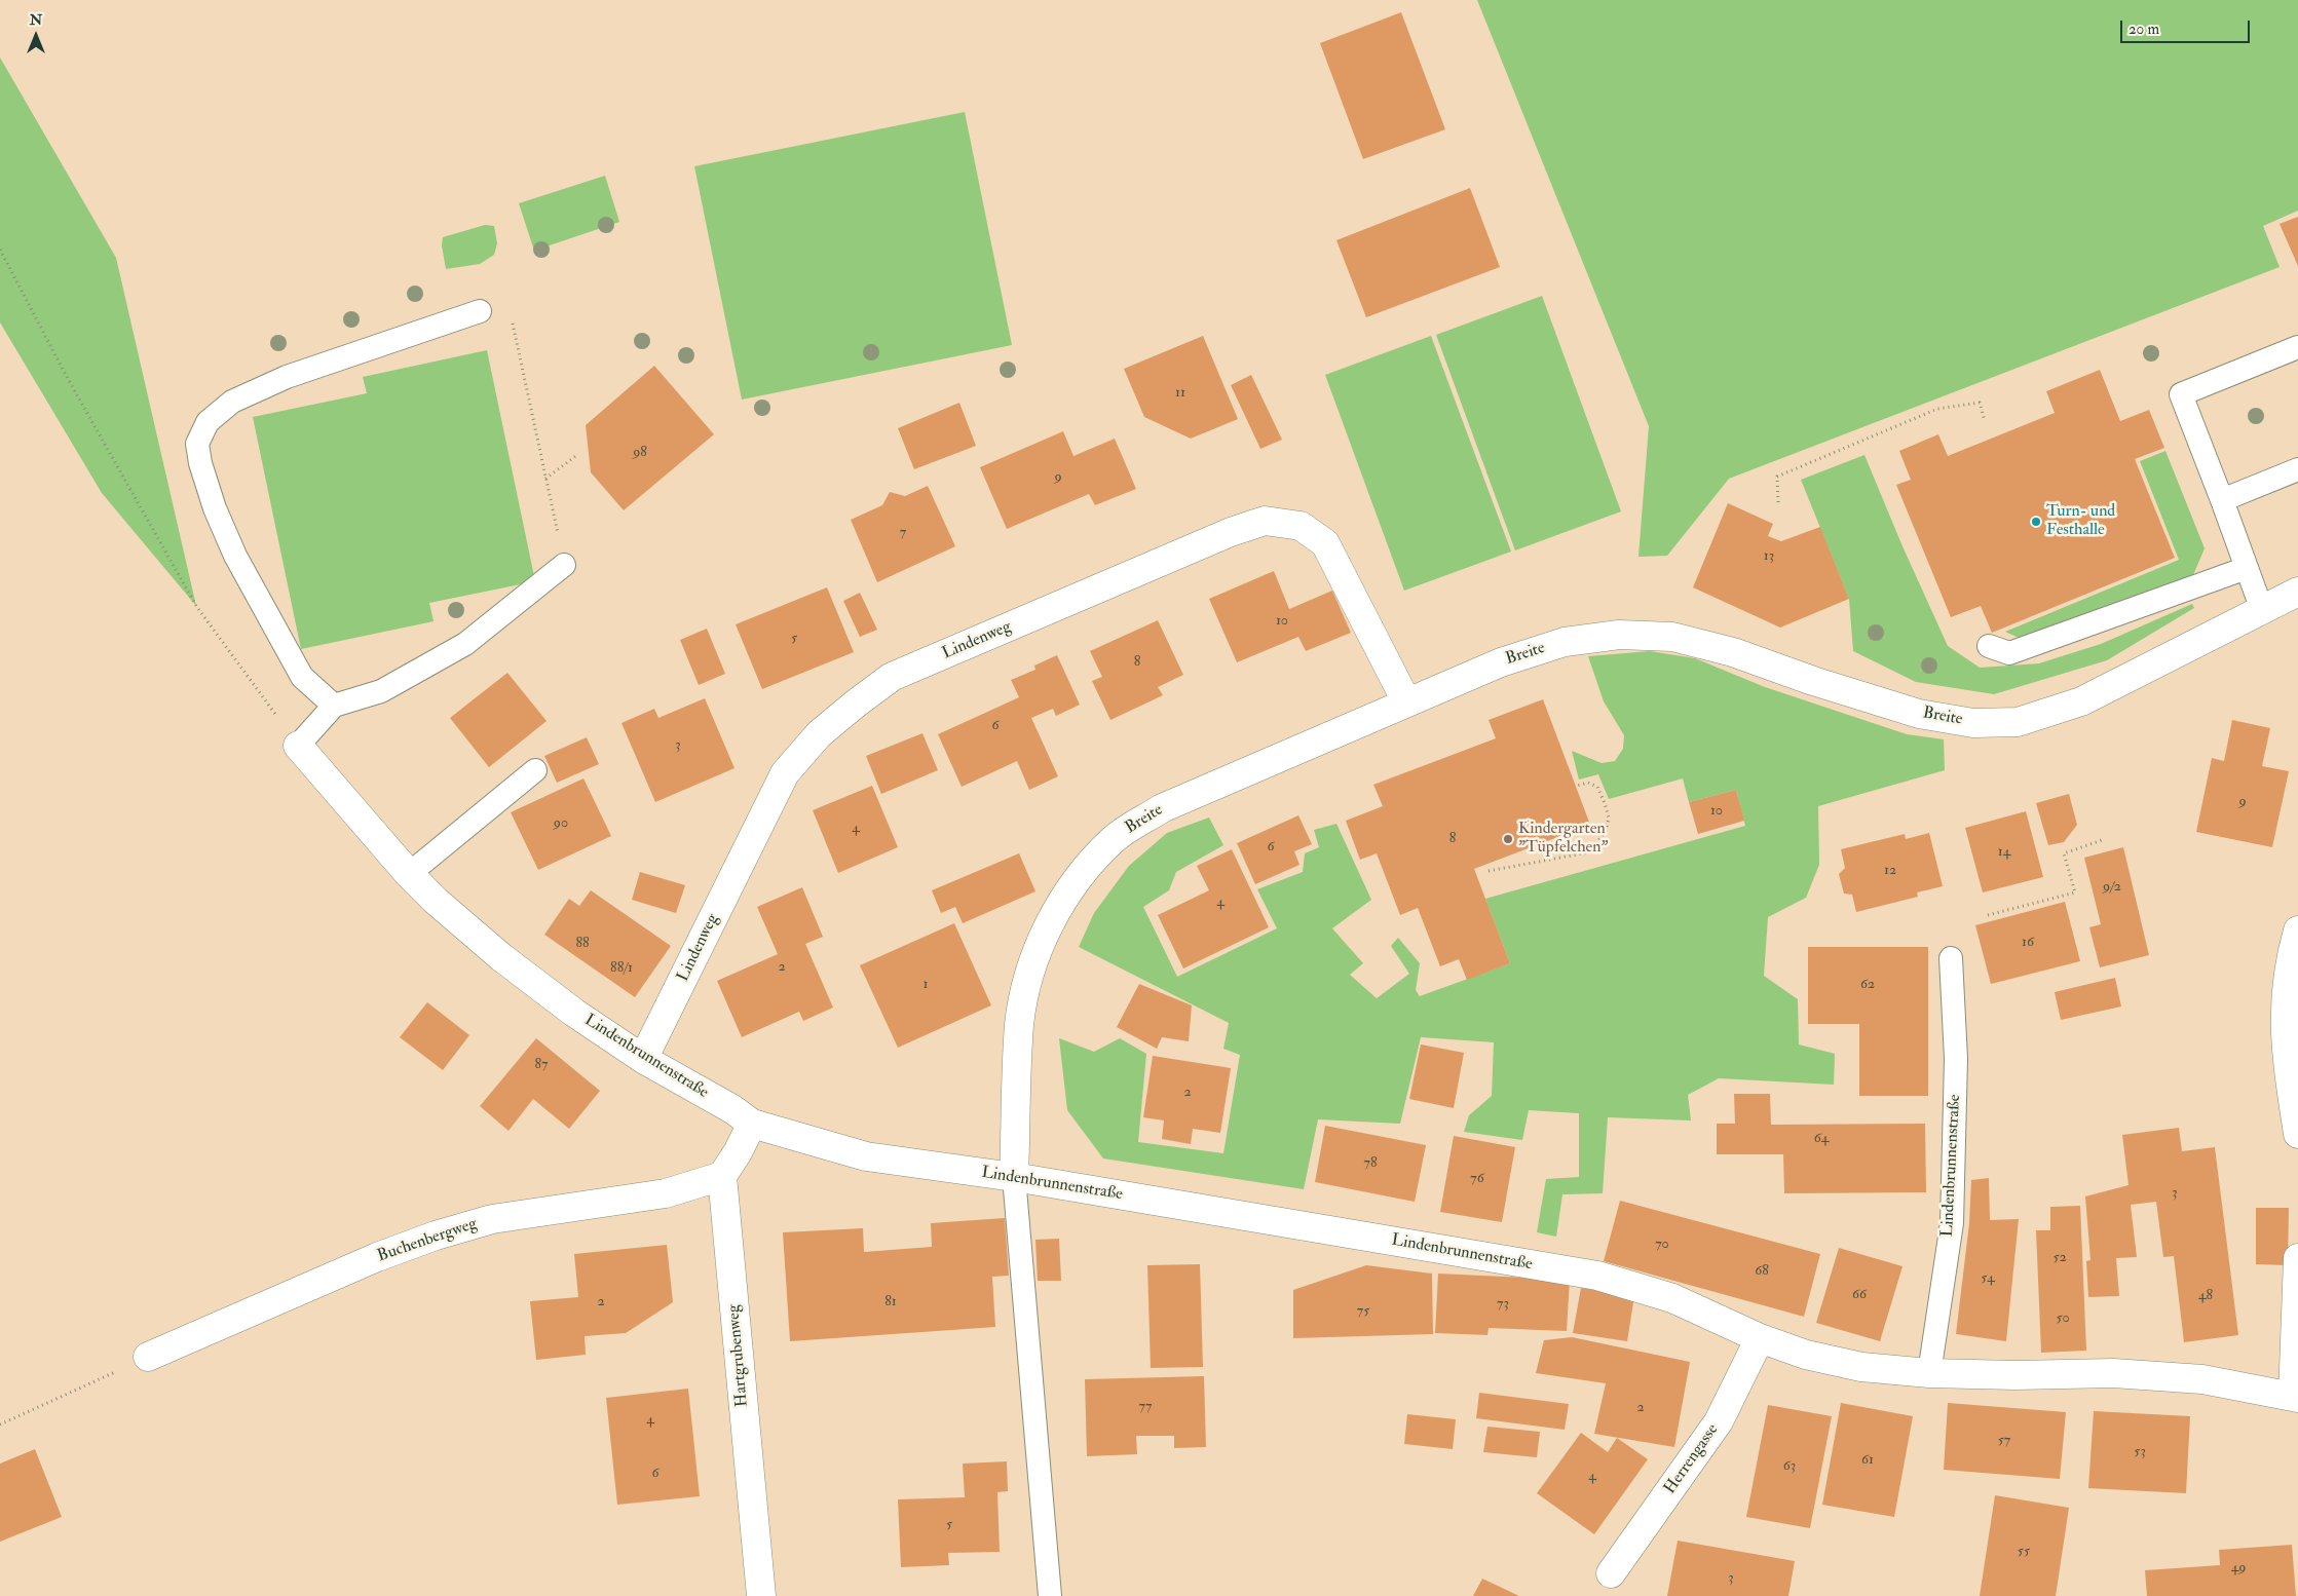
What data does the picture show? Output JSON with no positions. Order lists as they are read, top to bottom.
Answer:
{
  "streets": {
    "street": [
      "Lindenweg",
      "Breite",
      "Lindenbrunnenstraße",
      "Buchenbergweg",
      "Hartgrubenweg",
      "Herrengasse"
    ]
  },
  "crossings": [
    ["Lindenweg", "Breite"],
    ["Lindenweg", "Lindenbrunnenstraße"],
    ["Breite", "Lindenbrunnenstraße"],
    ["Lindenbrunnenstraße", "Herrengasse"],
    ["Buchenbergweg", "Hartgrubenweg"]
  ],
  "places": ["Turn- und Festhalle", "Kindergarten \"Tüpfelchen\""],
  "house_numbers": [
    "11",
    "98",
    "9",
    "7",
    "13",
    "10",
    "5",
    "8",
    "6",
    "3",
    "9",
    "10",
    "90",
    "4",
    "8",
    "6",
    "14",
    "12",
    "9/2",
    "4",
    "16",
    "88",
    "2",
    "88/1",
    "1",
    "62",
    "87",
    "2",
    "64",
    "78",
    "76",
    "3",
    "70",
    "52",
    "68",
    "54",
    "66",
    "48",
    "2",
    "81",
    "73",
    "75",
    "50",
    "77",
    "2",
    "4",
    "57",
    "53",
    "61",
    "63",
    "6",
    "4",
    "5",
    "55",
    "49",
    "3"
  ],
  "scale_bar": "20 m",
  "north": "top"
}
